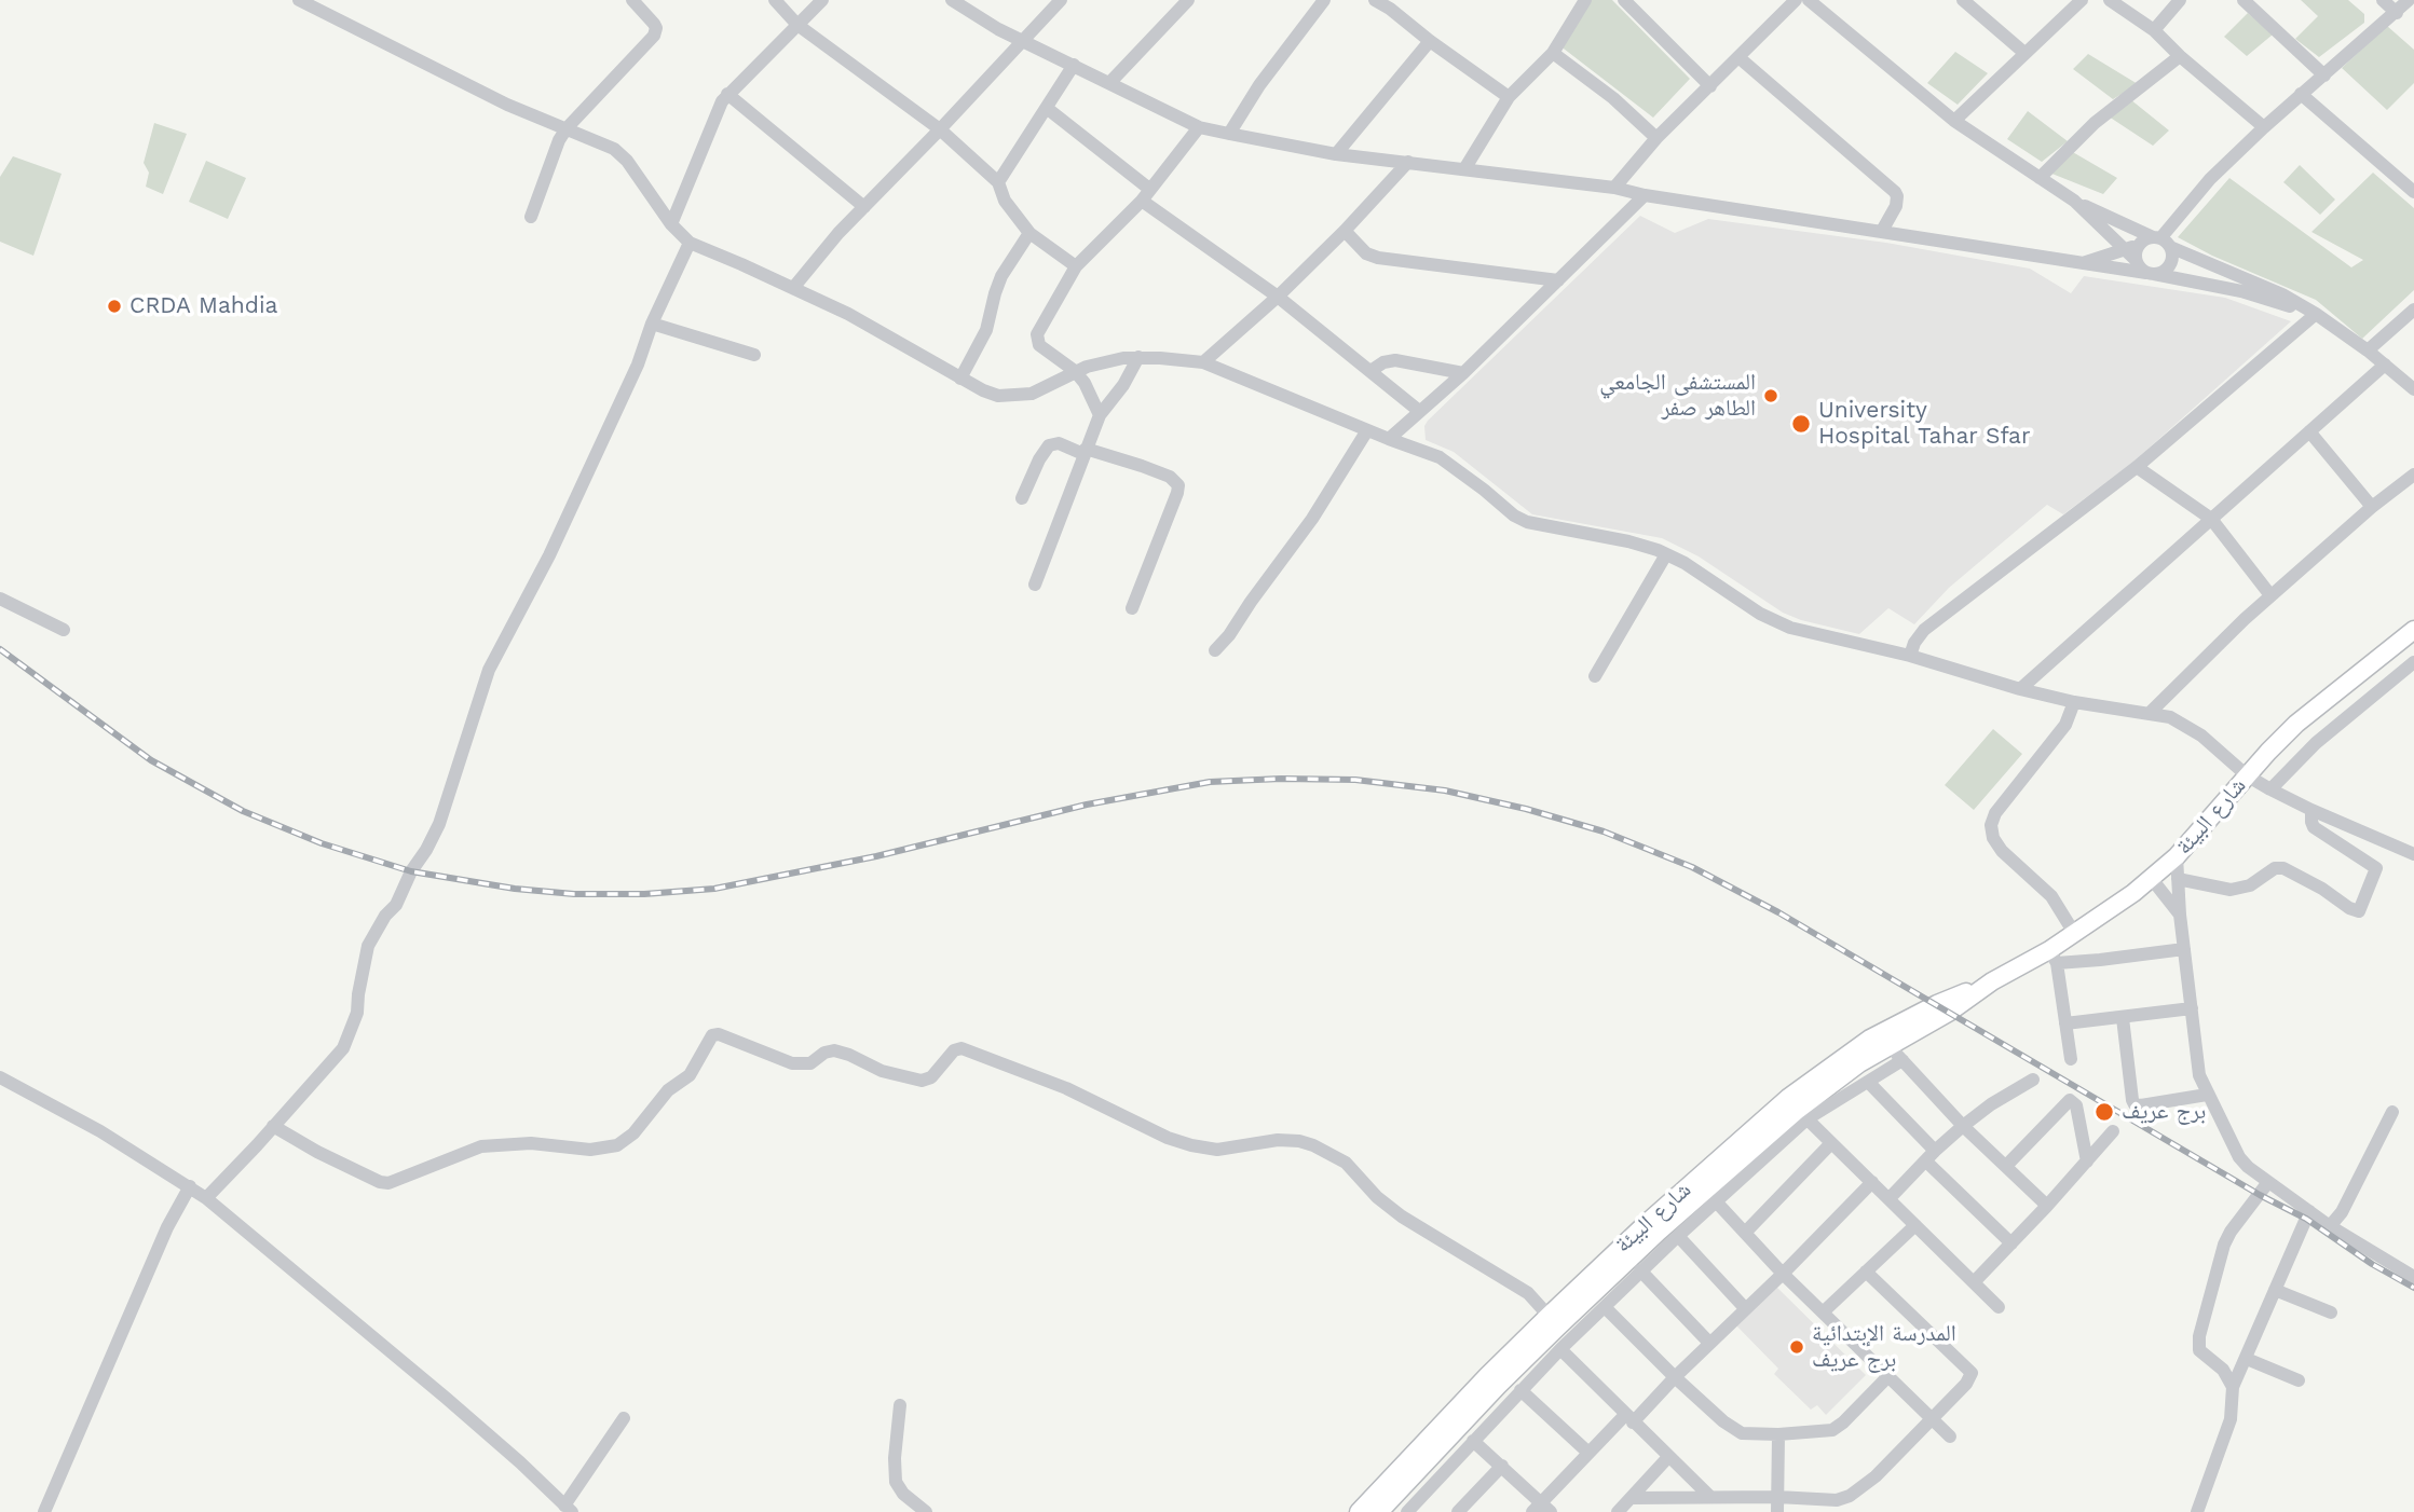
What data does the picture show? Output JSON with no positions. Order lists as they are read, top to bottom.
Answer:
{
  "streets": {
    "main road": ["شارع البيئة"]
  },
  "places": [
    "CRDA Mahdia",
    "المستشفى الجامعي الطاهر صفر",
    "University Hospital Tahar Sfar",
    "برج عريف",
    "المدرسة الإبتدائية برج عريف"
  ]
}
